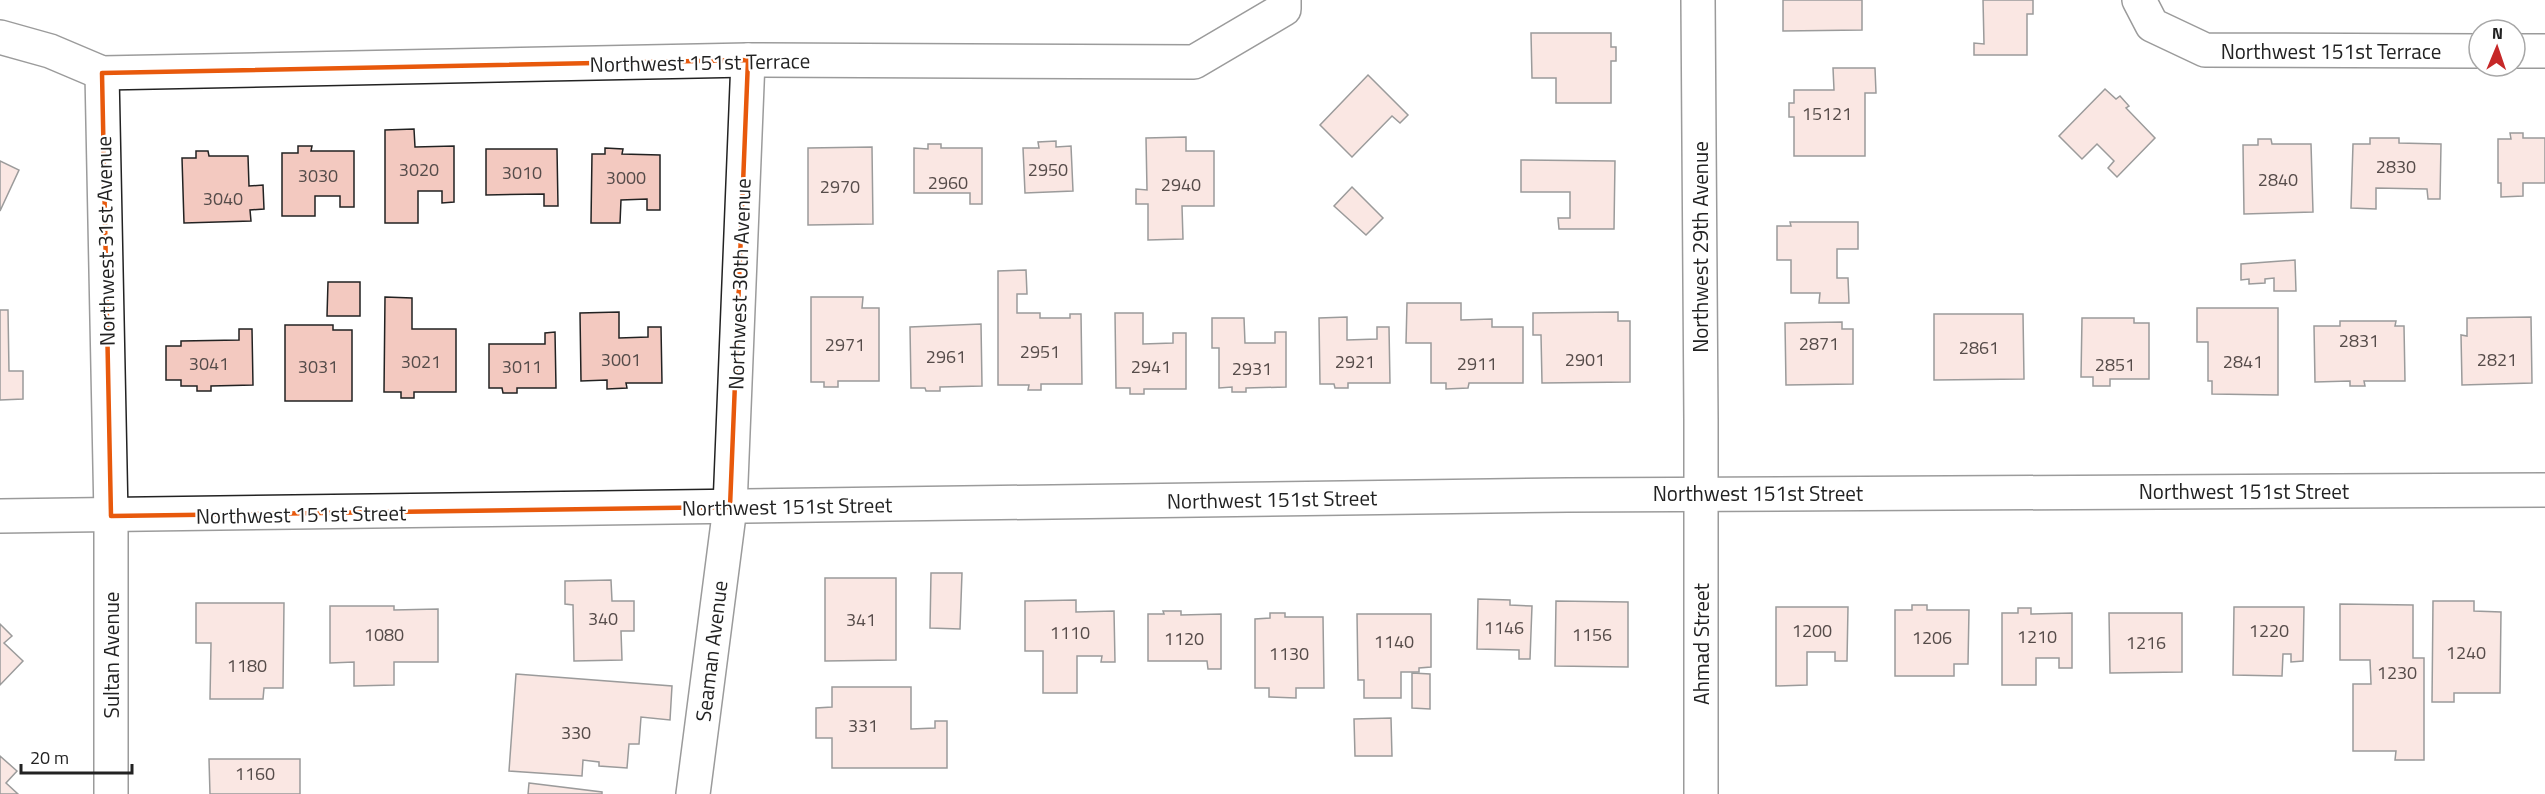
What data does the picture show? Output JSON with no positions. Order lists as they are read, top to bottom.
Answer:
{
  "streets": {
    "street": [
      "Northwest 151st Terrace",
      "Northwest 31st Avenue",
      "Northwest 29th Avenue",
      "Northwest 30th Avenue",
      "Northwest 151st Street",
      "Ahmad Street",
      "Seaman Avenue",
      "Sultan Avenue"
    ]
  },
  "crossings": [
    ["Northwest 151st Terrace", "Northwest 31st Avenue"],
    ["Northwest 151st Terrace", "Northwest 30th Avenue"],
    ["Northwest 31st Avenue", "Northwest 151st Street"],
    ["Northwest 31st Avenue", "Sultan Avenue"],
    ["Northwest 29th Avenue", "Northwest 151st Street"],
    ["Northwest 29th Avenue", "Ahmad Street"],
    ["Northwest 30th Avenue", "Northwest 151st Street"],
    ["Northwest 30th Avenue", "Seaman Avenue"],
    ["Northwest 151st Street", "Ahmad Street"],
    ["Northwest 151st Street", "Seaman Avenue"],
    ["Northwest 151st Street", "Sultan Avenue"]
  ],
  "house_numbers": [
    "15121",
    "2830",
    "3020",
    "2950",
    "3010",
    "3030",
    "3000",
    "2840",
    "2960",
    "2940",
    "2970",
    "3040",
    "2831",
    "2871",
    "2971",
    "2861",
    "2951",
    "2961",
    "3001",
    "2901",
    "2821",
    "3021",
    "2921",
    "2841",
    "3041",
    "2911",
    "2851",
    "3031",
    "3011",
    "2941",
    "2931",
    "340",
    "341",
    "1146",
    "1200",
    "1220",
    "1110",
    "1080",
    "1156",
    "1210",
    "1206",
    "1120",
    "1140",
    "1216",
    "1240",
    "1130",
    "1180",
    "1230",
    "331",
    "330",
    "1160"
  ],
  "scale_bar": "20 m",
  "north": "top"
}
